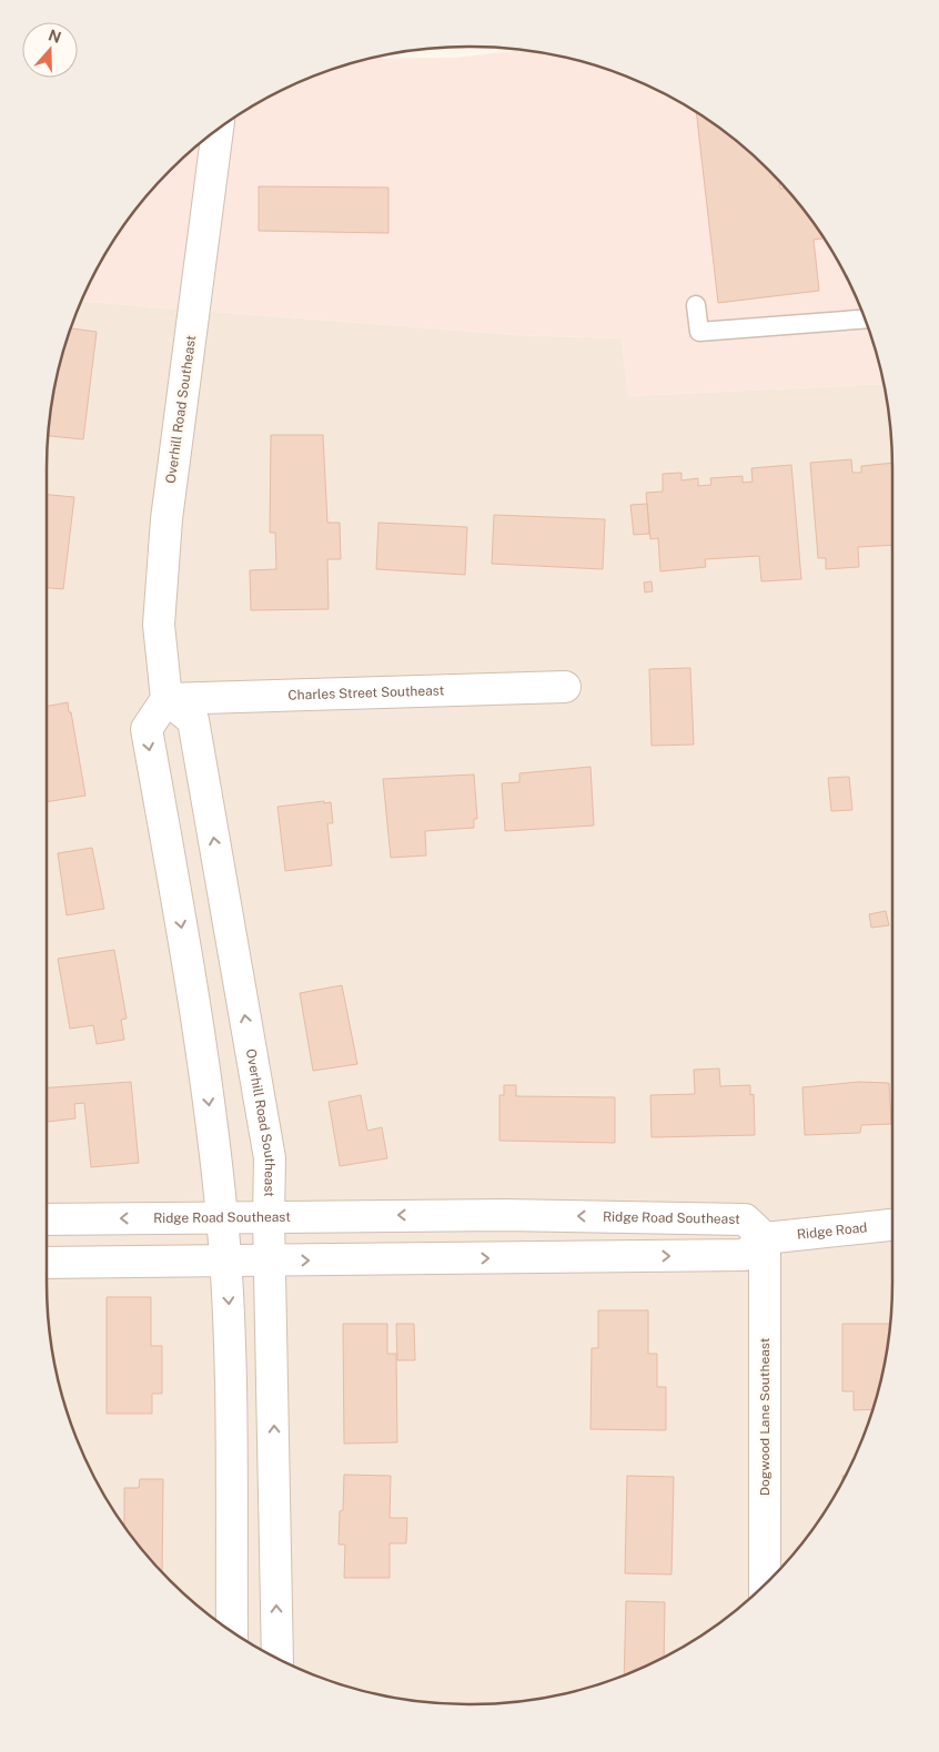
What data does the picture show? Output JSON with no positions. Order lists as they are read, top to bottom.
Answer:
{
  "streets": {
    "street": [
      "Overhill Road Southeast",
      "Charles Street Southeast",
      "Ridge Road Southeast",
      "Ridge Road",
      "Dogwood Lane Southeast"
    ]
  },
  "crossings": [
    ["Overhill Road Southeast", "Charles Street Southeast"],
    ["Overhill Road Southeast", "Ridge Road Southeast"],
    ["Ridge Road Southeast", "Ridge Road"],
    ["Ridge Road Southeast", "Dogwood Lane Southeast"],
    ["Ridge Road", "Dogwood Lane Southeast"]
  ],
  "north": "top"
}
